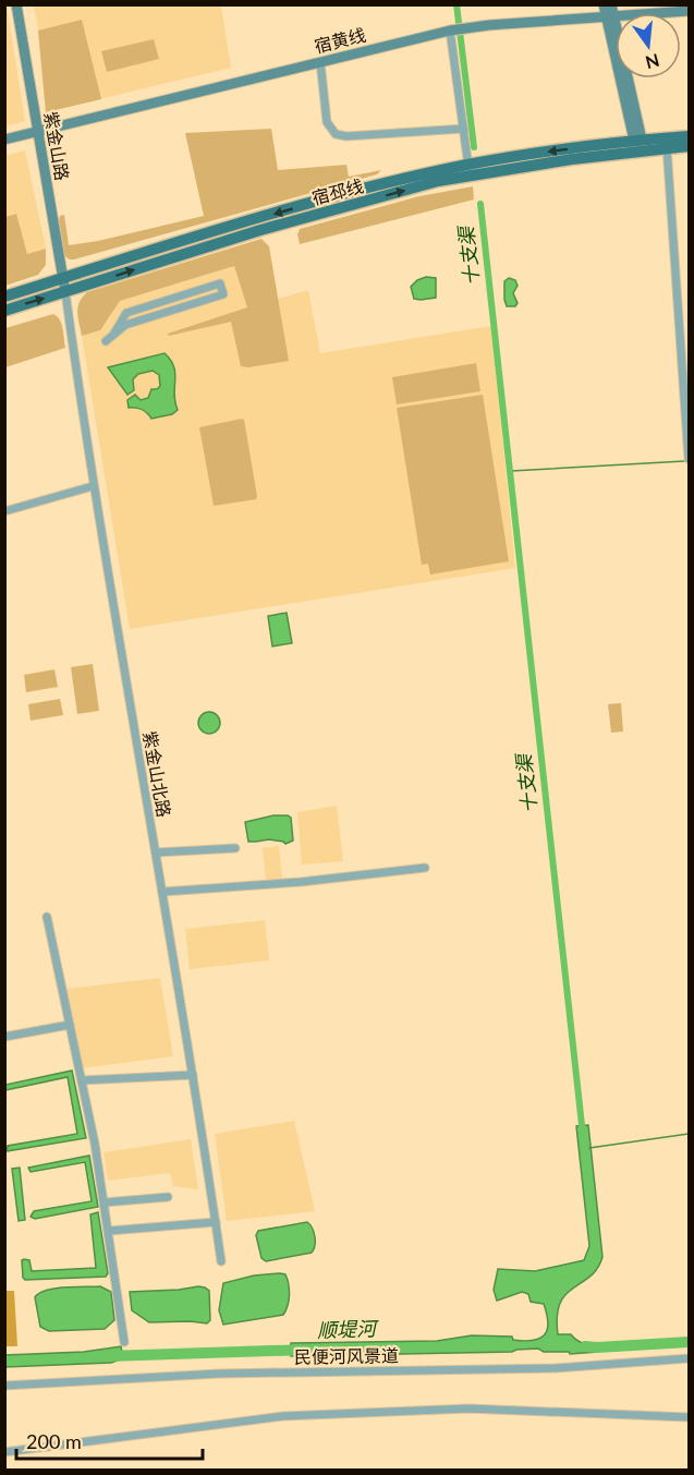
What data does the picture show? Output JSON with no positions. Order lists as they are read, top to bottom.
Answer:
{
  "streets": {
    "main road": ["宿黄线", "紫金山路", "宿邳线"],
    "street": ["紫金山北路", "民便河风景道"]
  },
  "crossings": [
    ["宿黄线", "紫金山路"],
    ["紫金山路", "宿邳线"],
    ["紫金山路", "紫金山北路"],
    ["宿邳线", "紫金山北路"]
  ],
  "water": ["十支渠", "顺堤河"],
  "scale_bar": "200 m",
  "north": "bottom"
}
